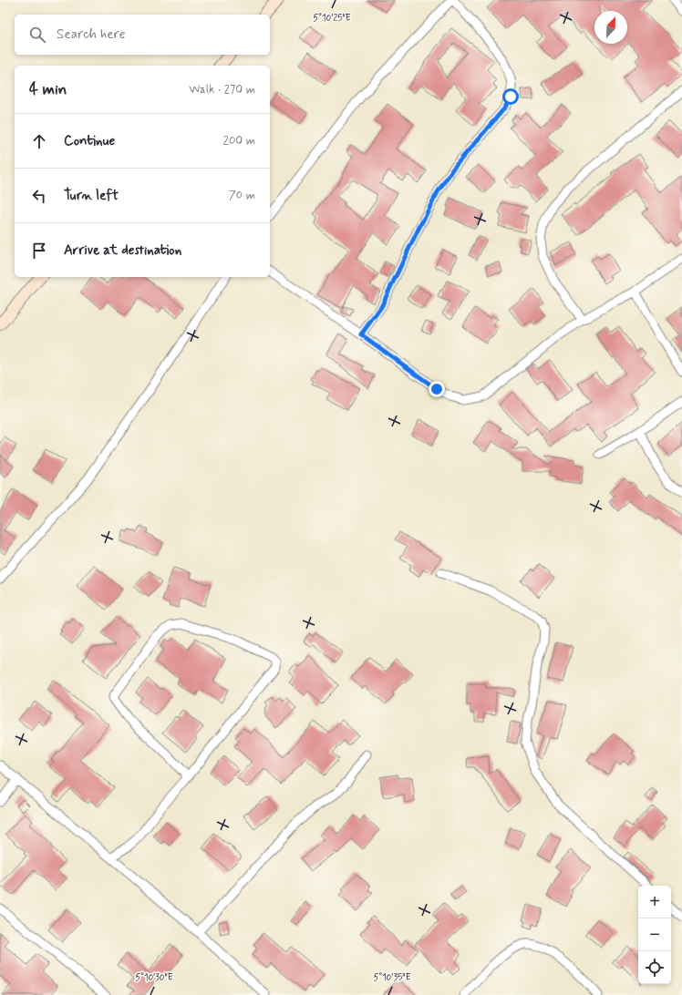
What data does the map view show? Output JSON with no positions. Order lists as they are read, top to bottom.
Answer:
{
  "north": "top right",
  "page": {
    "search": "Search here",
    "heading": ["4 min", "Walk · 270 m"],
    "list": [
      ["Continue", "200 m"],
      ["Turn left", "70 m"],
      "Arrive at destination"
    ],
    "map_buttons": ["+", "−"]
  },
  "coordinates": ["5°10'25\"E", "5°10'30\"E", "5°10'35\"E"]
}
